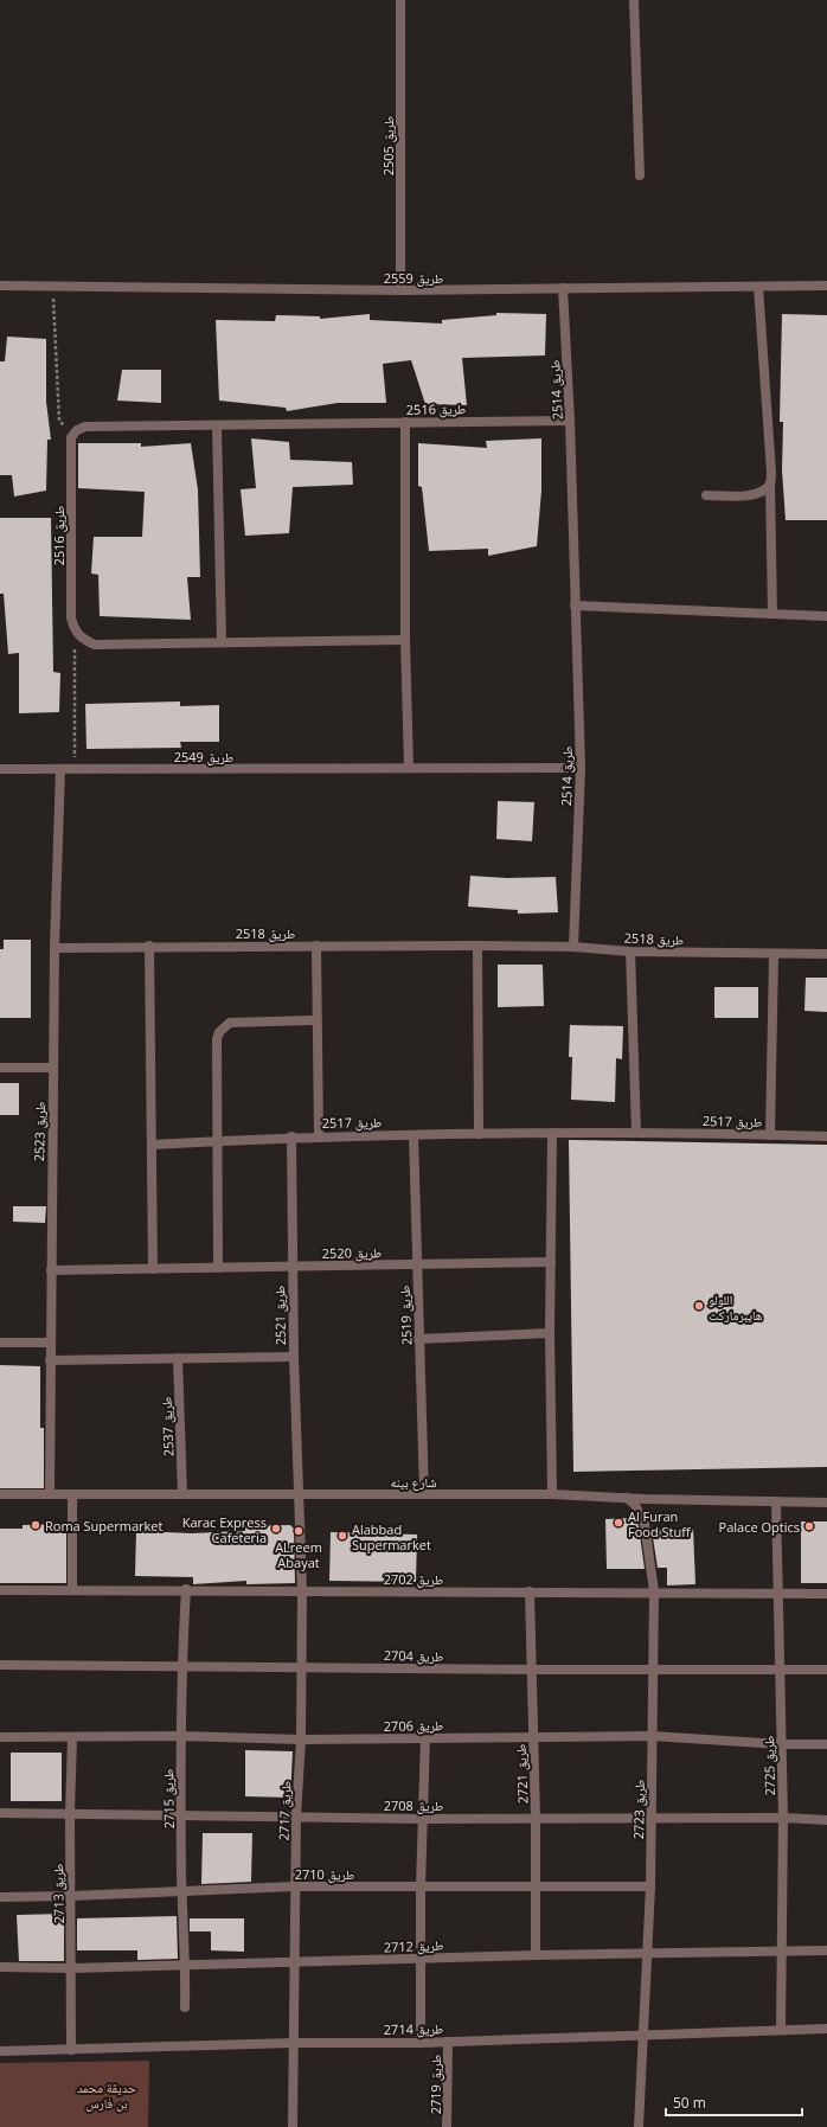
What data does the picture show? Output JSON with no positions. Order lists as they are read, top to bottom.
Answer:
{
  "streets": {
    "street": [
      "طريق 2505",
      "طريق 2559",
      "طريق 2514",
      "طريق 2516",
      "طريق 2549",
      "طريق 2518",
      "طريق 2517",
      "طريق 2523",
      "طريق 2520",
      "طريق 2521",
      "طريق 2519",
      "طريق 2537",
      "شارع بينه",
      "طريق 2702",
      "طريق 2704",
      "طريق 2706",
      "طريق 2725",
      "طريق 2721",
      "طريق 2715",
      "طريق 2708",
      "طريق 2723",
      "طريق 2717",
      "طريق 2710",
      "طريق 2713",
      "طريق 2712",
      "طريق 2714",
      "طريق 2719"
    ]
  },
  "crossings": [
    ["طريق 2505", "طريق 2559"],
    ["طريق 2559", "طريق 2514"],
    ["طريق 2514", "طريق 2516"],
    ["طريق 2514", "طريق 2549"],
    ["طريق 2514", "طريق 2518"],
    ["طريق 2549", "طريق 2523"],
    ["طريق 2518", "طريق 2523"],
    ["طريق 2517", "طريق 2521"],
    ["طريق 2517", "طريق 2519"],
    ["طريق 2523", "طريق 2520"],
    ["طريق 2523", "شارع بينه"],
    ["طريق 2520", "طريق 2521"],
    ["طريق 2520", "طريق 2519"],
    ["طريق 2521", "شارع بينه"],
    ["طريق 2521", "طريق 2717"],
    ["طريق 2519", "شارع بينه"],
    ["طريق 2537", "شارع بينه"],
    ["شارع بينه", "طريق 2725"],
    ["شارع بينه", "طريق 2723"],
    ["شارع بينه", "طريق 2717"],
    ["طريق 2702", "طريق 2725"],
    ["طريق 2702", "طريق 2721"],
    ["طريق 2702", "طريق 2715"],
    ["طريق 2702", "طريق 2723"],
    ["طريق 2702", "طريق 2717"],
    ["طريق 2704", "طريق 2725"],
    ["طريق 2704", "طريق 2721"],
    ["طريق 2704", "طريق 2715"],
    ["طريق 2704", "طريق 2723"],
    ["طريق 2704", "طريق 2717"],
    ["طريق 2706", "طريق 2725"],
    ["طريق 2706", "طريق 2721"],
    ["طريق 2706", "طريق 2715"],
    ["طريق 2706", "طريق 2723"],
    ["طريق 2706", "طريق 2717"],
    ["طريق 2706", "طريق 2713"],
    ["طريق 2725", "طريق 2708"],
    ["طريق 2725", "طريق 2712"],
    ["طريق 2725", "طريق 2714"],
    ["طريق 2721", "طريق 2708"],
    ["طريق 2721", "طريق 2710"],
    ["طريق 2721", "طريق 2712"],
    ["طريق 2715", "طريق 2708"],
    ["طريق 2715", "طريق 2710"],
    ["طريق 2715", "طريق 2712"],
    ["طريق 2708", "طريق 2723"],
    ["طريق 2708", "طريق 2717"],
    ["طريق 2708", "طريق 2713"],
    ["طريق 2723", "طريق 2710"],
    ["طريق 2723", "طريق 2712"],
    ["طريق 2723", "طريق 2714"],
    ["طريق 2717", "طريق 2710"],
    ["طريق 2717", "طريق 2712"],
    ["طريق 2717", "طريق 2714"],
    ["طريق 2710", "طريق 2713"],
    ["طريق 2713", "طريق 2712"],
    ["طريق 2713", "طريق 2714"],
    ["طريق 2714", "طريق 2719"]
  ],
  "parks": ["حديقة محمد بن فارس"],
  "places": [
    "اللولو هايبرماركت",
    "Al Furan Food Stuff",
    "Roma Supermarket",
    "Palace Optics",
    "Karac Express Cafeteria",
    "ALreem Abayat",
    "Alabbad Supermarket"
  ],
  "scale_bar": "50 m"
}
